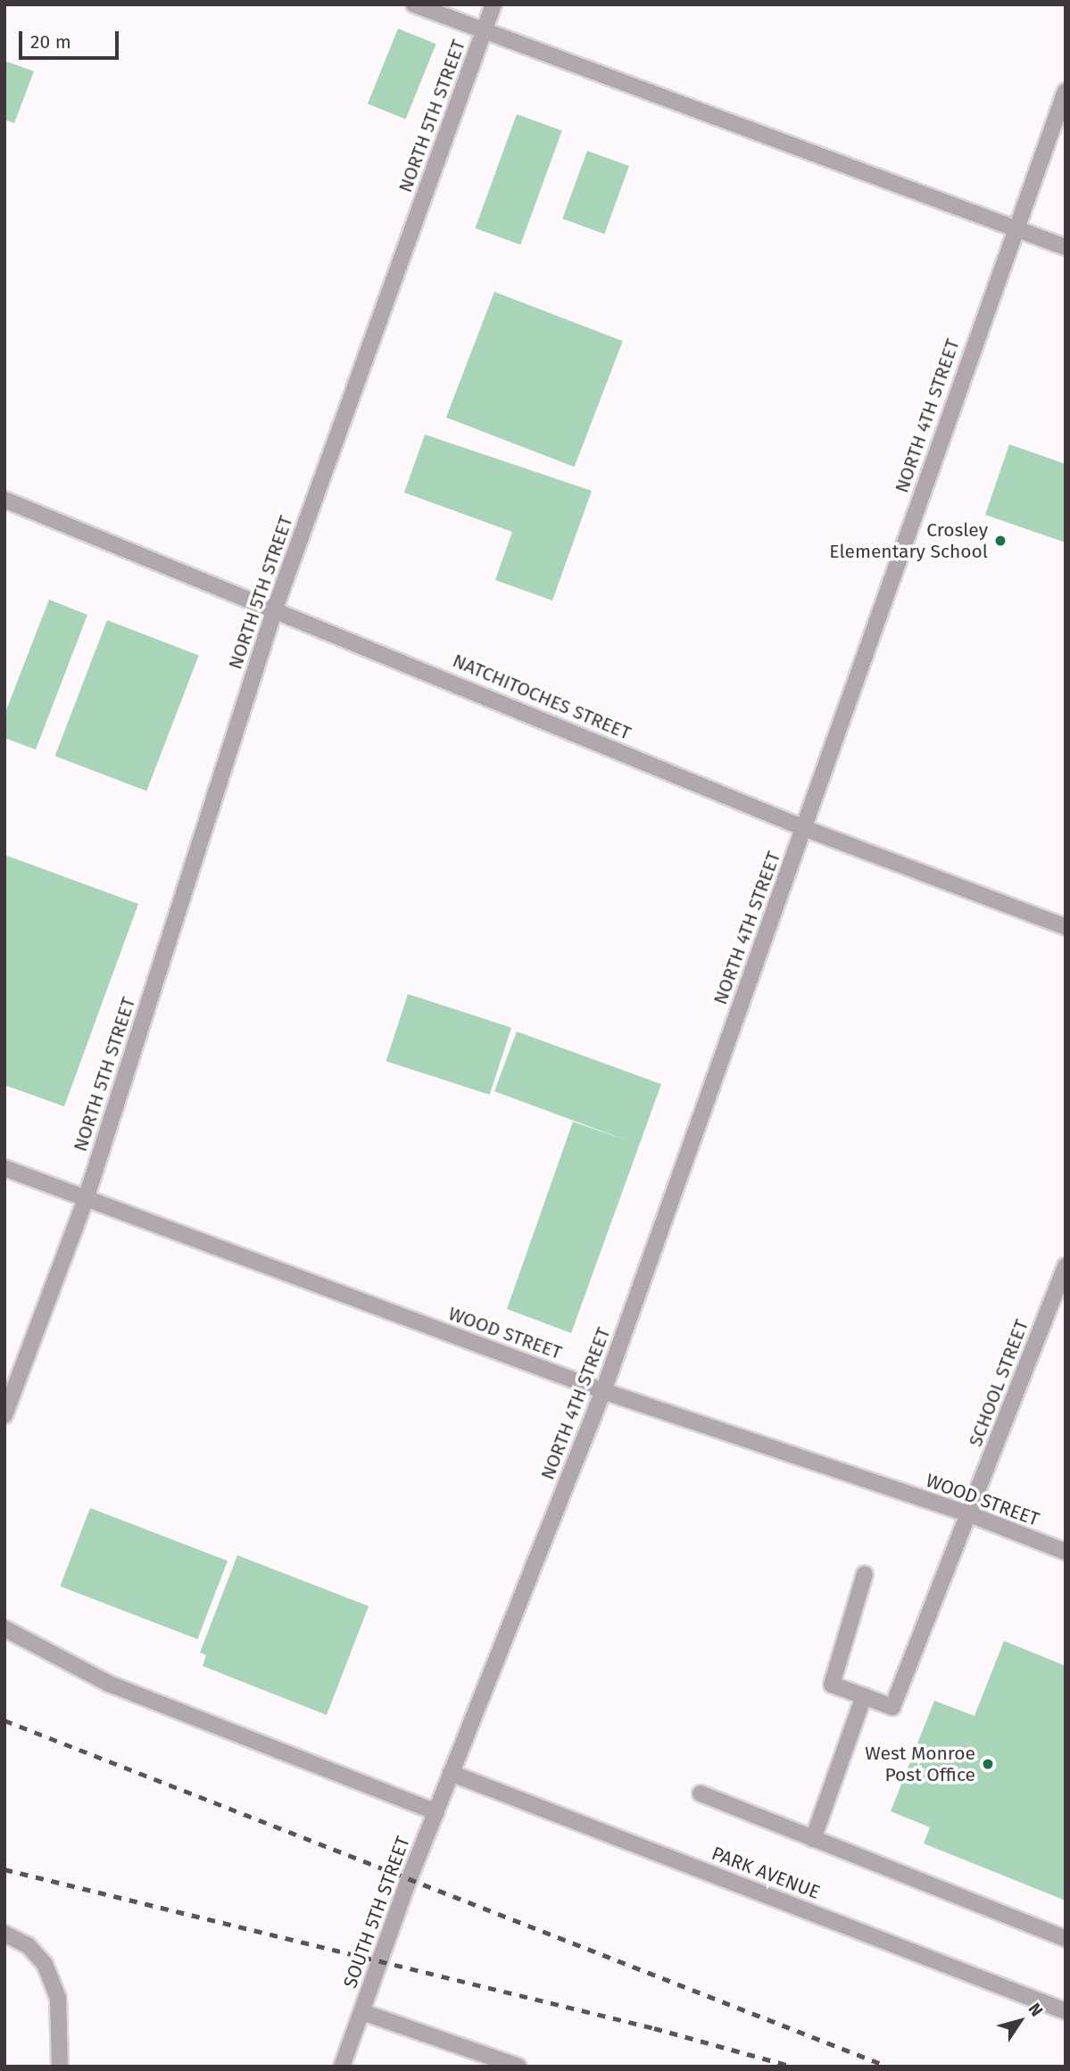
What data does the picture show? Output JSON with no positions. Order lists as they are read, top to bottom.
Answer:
{
  "streets": {
    "street": [
      "NORTH 5TH STREET",
      "NORTH 4TH STREET",
      "NATCHITOCHES STREET",
      "WOOD STREET",
      "SCHOOL STREET",
      "PARK AVENUE",
      "SOUTH 5TH STREET"
    ]
  },
  "crossings": [
    ["NORTH 5TH STREET", "NATCHITOCHES STREET"],
    ["NORTH 5TH STREET", "WOOD STREET"],
    ["NORTH 4TH STREET", "NATCHITOCHES STREET"],
    ["NORTH 4TH STREET", "WOOD STREET"],
    ["NORTH 4TH STREET", "PARK AVENUE"],
    ["NORTH 4TH STREET", "SOUTH 5TH STREET"],
    ["WOOD STREET", "SCHOOL STREET"],
    ["PARK AVENUE", "SOUTH 5TH STREET"]
  ],
  "places": ["Crosley Elementary School", "West Monroe Post Office"],
  "scale_bar": "20 m",
  "north": "top right"
}
